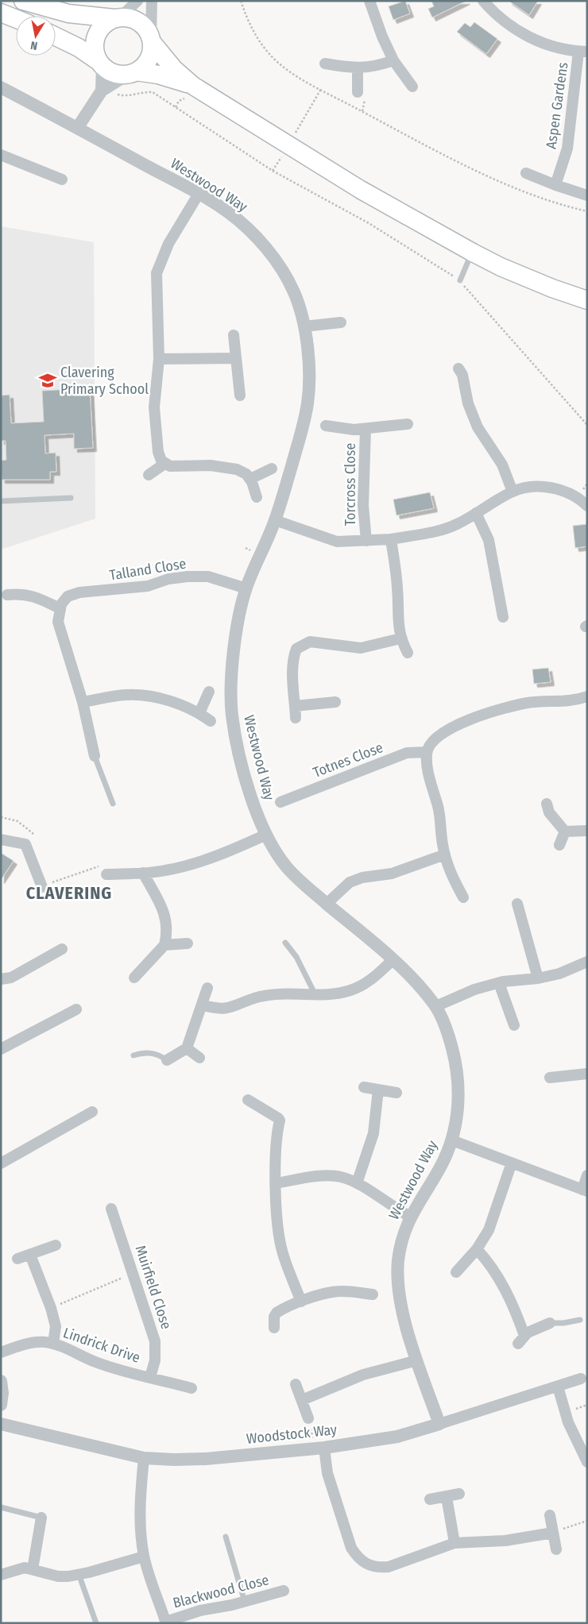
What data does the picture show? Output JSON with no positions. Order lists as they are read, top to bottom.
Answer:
{
  "streets": {
    "street": [
      "Aspen Gardens",
      "Westwood Way",
      "Torcross Close",
      "Talland Close",
      "Totnes Close",
      "Muirfield Close",
      "Lindrick Drive",
      "Woodstock Way",
      "Blackwood Close"
    ]
  },
  "crossings": [
    ["Westwood Way", "Torcross Close"],
    ["Westwood Way", "Talland Close"],
    ["Westwood Way", "Woodstock Way"],
    ["Muirfield Close", "Lindrick Drive"]
  ],
  "districts": ["CLAVERING"],
  "places": {
    "school or university": ["Clavering Primary School"]
  },
  "north": "bottom"
}
